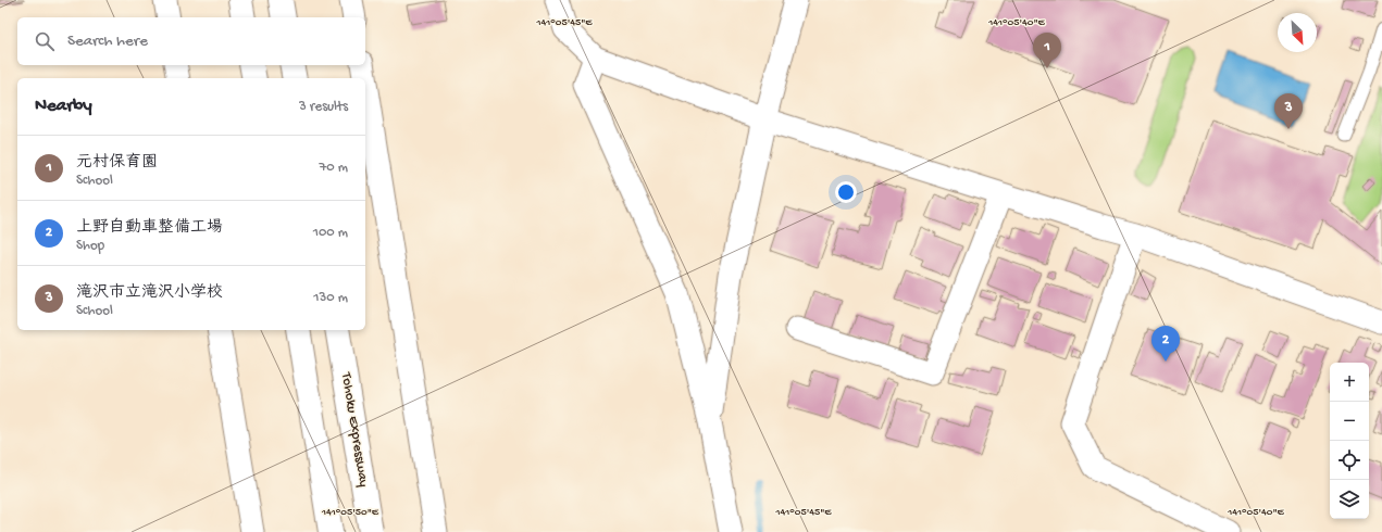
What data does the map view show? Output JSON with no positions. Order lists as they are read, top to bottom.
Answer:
{
  "streets": {
    "highway": ["Tohoku Expressway"]
  },
  "north": "bottom right",
  "page": {
    "search": "Search here",
    "pins": ["1", "3", "2"],
    "heading": ["Nearby", "3 results"],
    "list": [
      {
        "mark": "1",
        "name": "元村保育園",
        "note": "School",
        "value": "70 m"
      },
      {
        "mark": "2",
        "name": "上野自動車整備工場",
        "note": "Shop",
        "value": "100 m"
      },
      {
        "mark": "3",
        "name": "滝沢市立滝沢小学校",
        "note": "School",
        "value": "130 m"
      }
    ],
    "map_buttons": ["+", "−"]
  },
  "coordinates": ["141°05'45\"E", "141°05'40\"E", "141°05'50\"E"]
}
